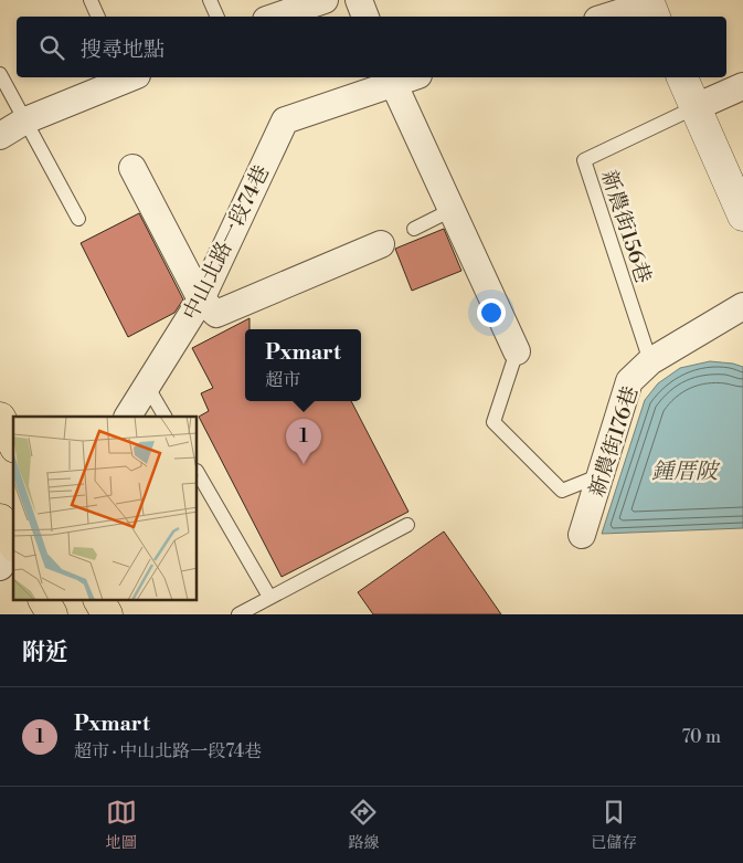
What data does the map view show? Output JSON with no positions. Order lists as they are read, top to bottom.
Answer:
{
  "streets": {
    "street": ["中山北路一段74巷", "新農街176巷"],
    "lane": ["新農街156巷"]
  },
  "crossings": [
    ["新農街156巷", "新農街176巷"]
  ],
  "water": ["鍾厝陂"],
  "page": {
    "search": "搜尋地點",
    "popup": ["Pxmart", "超市"],
    "pins": "1",
    "heading": "附近",
    "list": [
      {
        "mark": "1",
        "name": "Pxmart",
        "note": "超市 · 中山北路一段74巷",
        "value": "70 m"
      }
    ],
    "nav": ["地圖", "路線", "已儲存"]
  }
}
